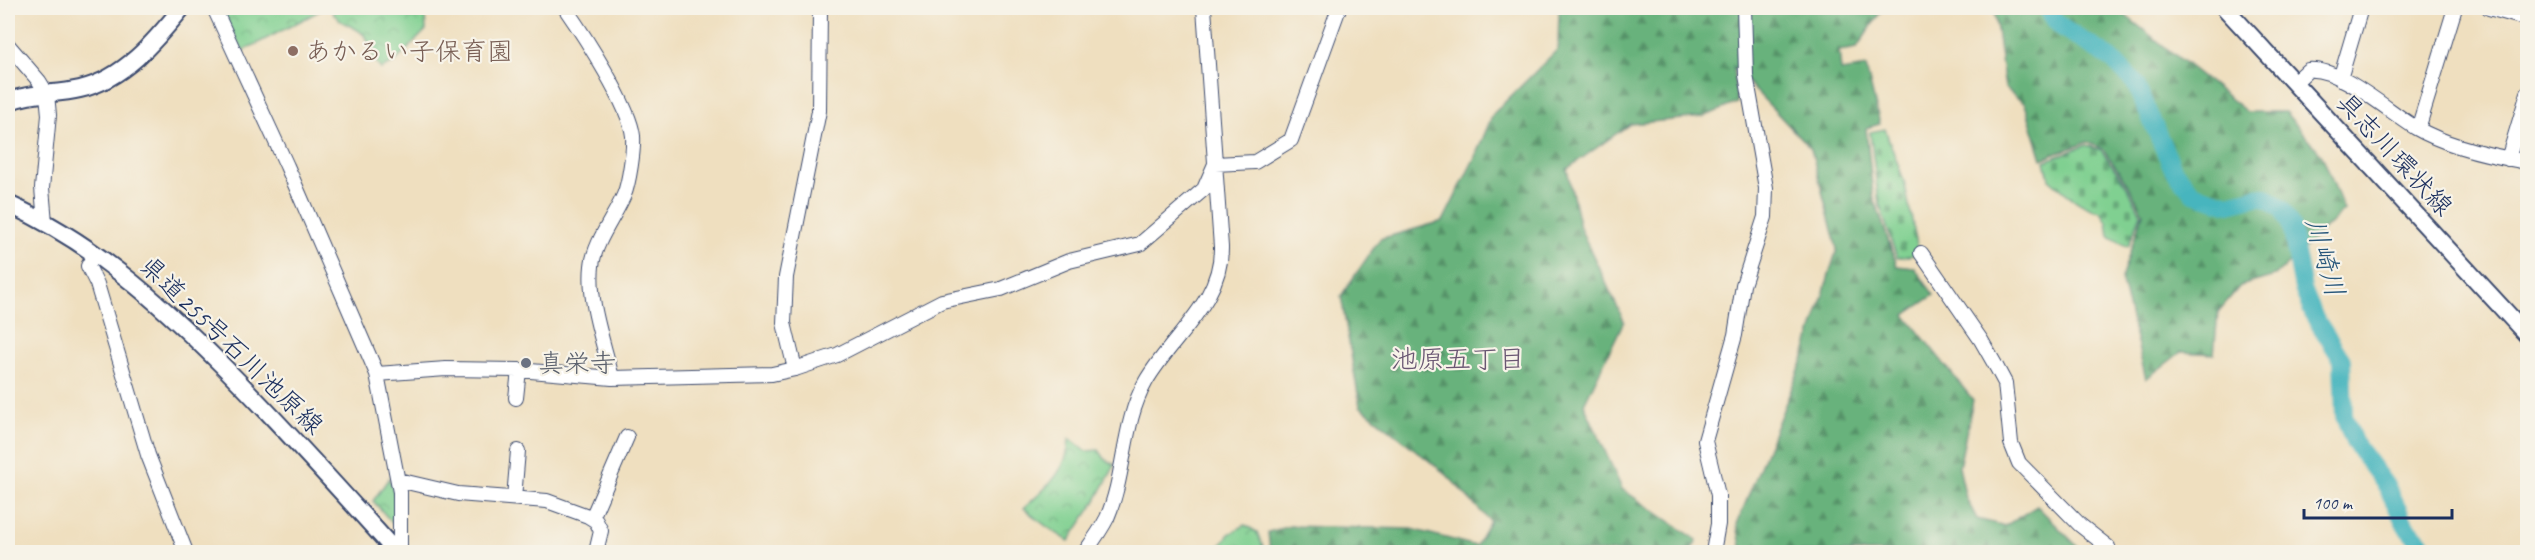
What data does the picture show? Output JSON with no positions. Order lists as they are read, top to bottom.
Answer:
{
  "streets": {
    "main road": ["具志川環状線", "県道255号石川池原線"]
  },
  "districts": ["池原五丁目"],
  "water": ["川崎川"],
  "places": ["あかるい子保育園", "真栄寺"],
  "scale_bar": "100 m"
}
